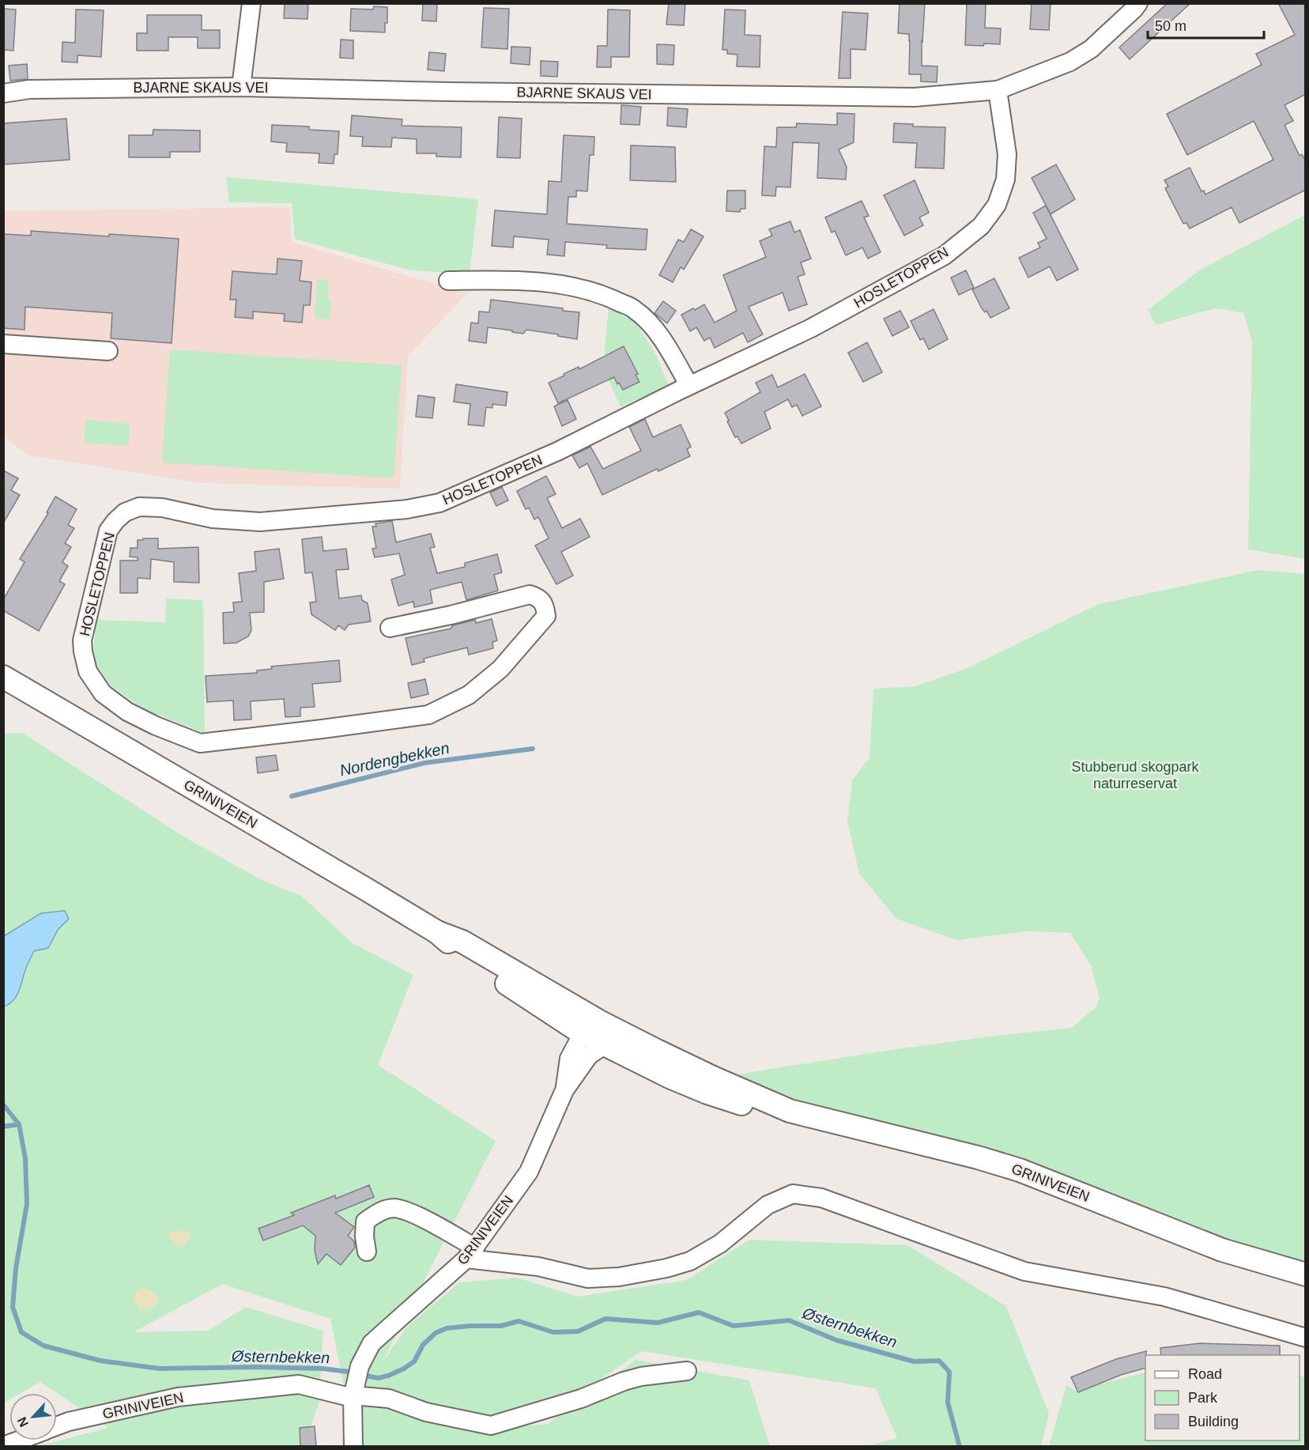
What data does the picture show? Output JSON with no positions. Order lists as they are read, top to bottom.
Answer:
{
  "streets": {
    "main road": ["GRINIVEIEN"],
    "street": ["BJARNE SKAUS VEI", "HOSLETOPPEN"]
  },
  "crossings": [
    ["BJARNE SKAUS VEI", "HOSLETOPPEN"]
  ],
  "water": ["Nordengbekken", "Østernbekken"],
  "parks": ["Stubberud skogpark naturreservat"],
  "legend": ["Road", "Park", "Building"],
  "scale_bar": "50 m",
  "north": "bottom left"
}
